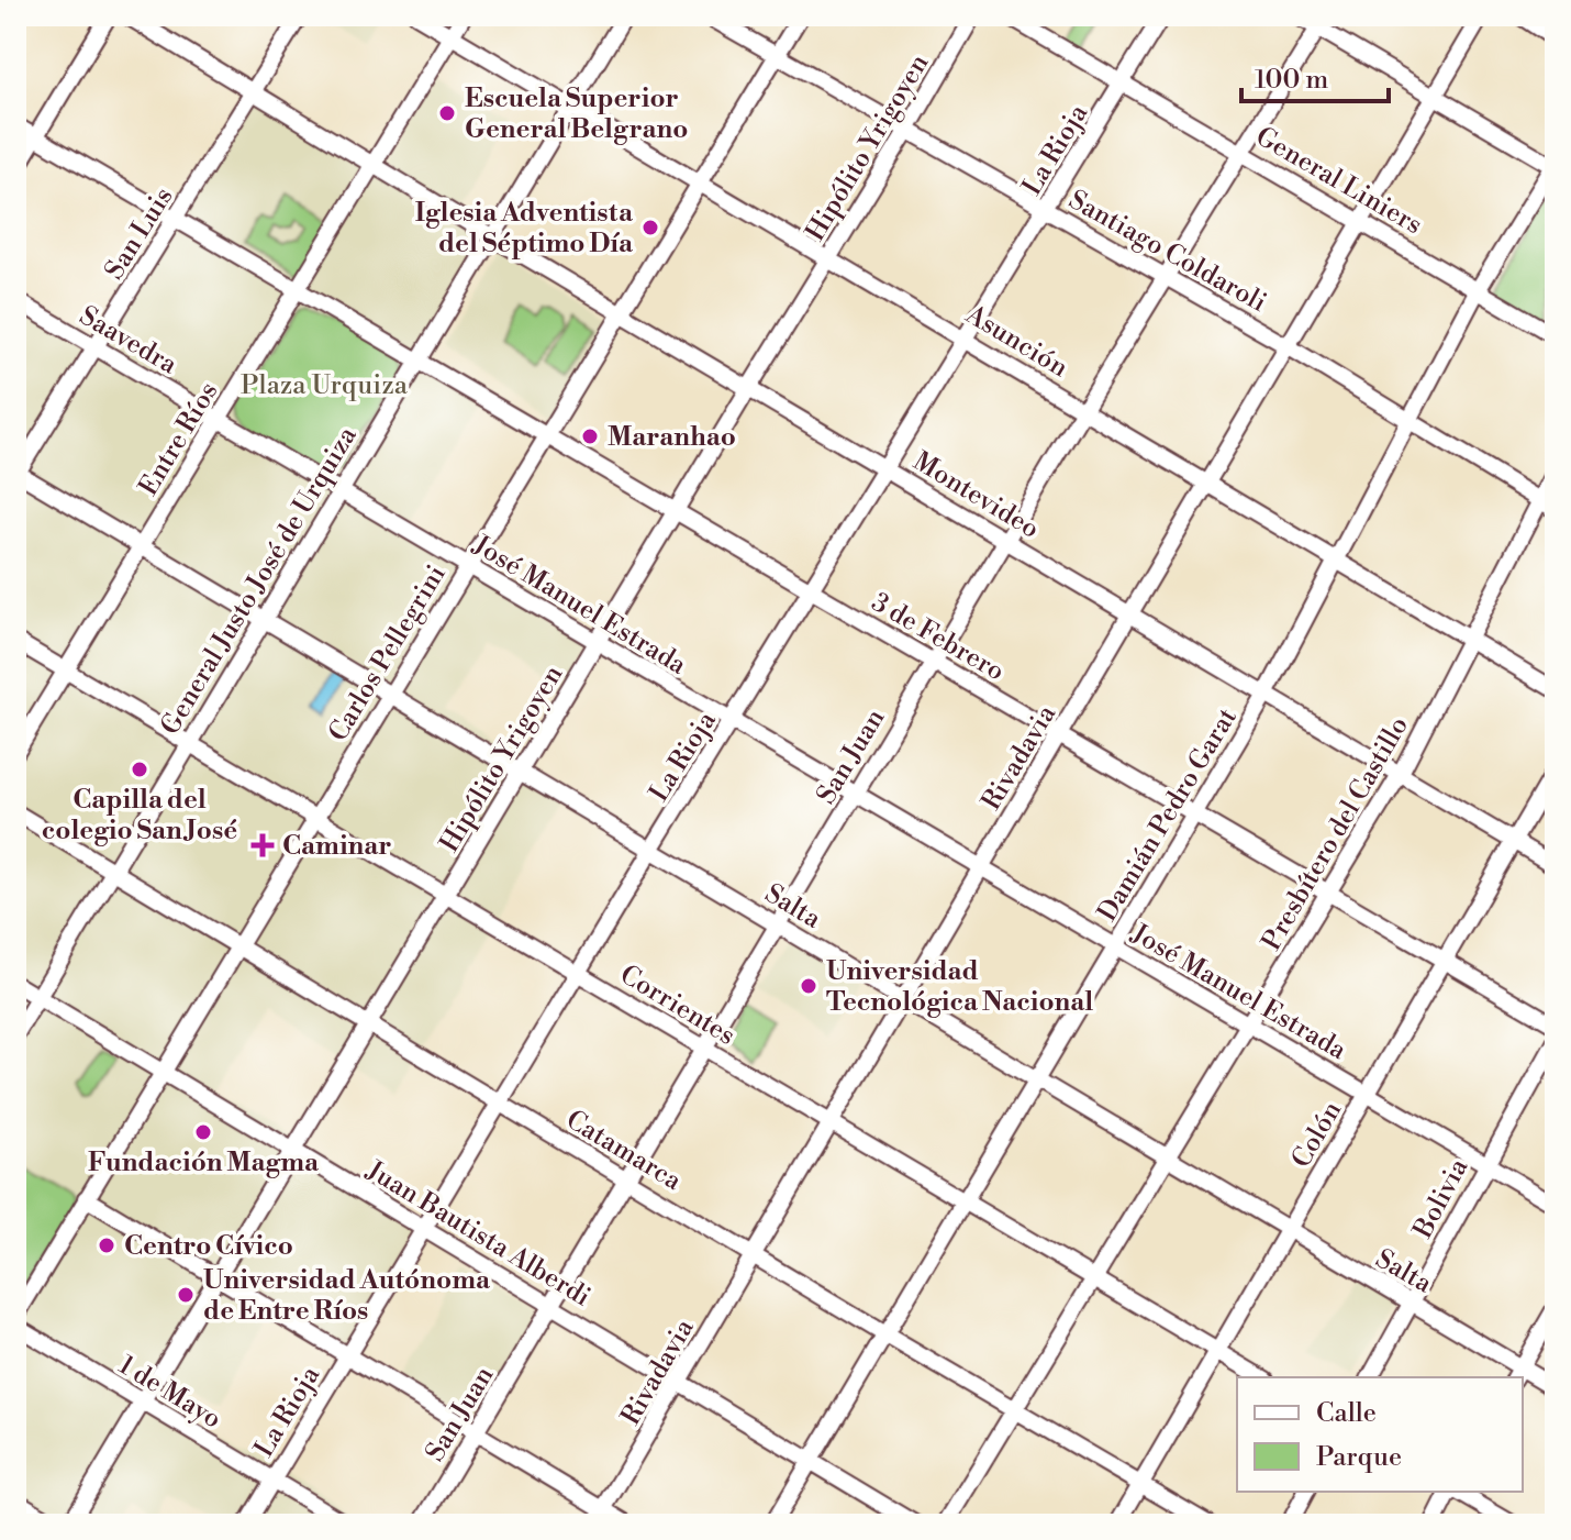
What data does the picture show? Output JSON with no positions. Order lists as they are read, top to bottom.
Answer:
{
  "streets": {
    "street": [
      "Hipólito Yrigoyen",
      "La Rioja",
      "General Liniers",
      "San Luis",
      "Santiago Coldaroli",
      "Saavedra",
      "Asunción",
      "Entre Ríos",
      "Montevideo",
      "General Justo José de Urquiza",
      "José Manuel Estrada",
      "3 de Febrero",
      "Carlos Pellegrini",
      "San Juan",
      "Rivadavia",
      "Damián Pedro Garat",
      "Presbítero del Castillo",
      "Salta",
      "Corrientes",
      "Colón",
      "Catamarca",
      "Bolivia",
      "Juan Bautista Alberdi",
      "1 de Mayo"
    ]
  },
  "crossings": [
    ["Hipólito Yrigoyen", "Santiago Coldaroli"],
    ["Hipólito Yrigoyen", "Asunción"],
    ["Hipólito Yrigoyen", "Montevideo"],
    ["Hipólito Yrigoyen", "José Manuel Estrada"],
    ["Hipólito Yrigoyen", "3 de Febrero"],
    ["Hipólito Yrigoyen", "Salta"],
    ["Hipólito Yrigoyen", "Corrientes"],
    ["Hipólito Yrigoyen", "Catamarca"],
    ["Hipólito Yrigoyen", "Juan Bautista Alberdi"],
    ["Hipólito Yrigoyen", "1 de Mayo"],
    ["La Rioja", "General Liniers"],
    ["La Rioja", "Santiago Coldaroli"],
    ["La Rioja", "Asunción"],
    ["La Rioja", "Montevideo"],
    ["La Rioja", "José Manuel Estrada"],
    ["La Rioja", "3 de Febrero"],
    ["La Rioja", "Salta"],
    ["La Rioja", "Corrientes"],
    ["La Rioja", "Catamarca"],
    ["La Rioja", "Juan Bautista Alberdi"],
    ["La Rioja", "1 de Mayo"],
    ["General Liniers", "San Juan"],
    ["General Liniers", "Rivadavia"],
    ["General Liniers", "Damián Pedro Garat"],
    ["San Luis", "Saavedra"],
    ["San Luis", "Montevideo"],
    ["San Luis", "3 de Febrero"],
    ["San Luis", "Salta"],
    ["Santiago Coldaroli", "Carlos Pellegrini"],
    ["Santiago Coldaroli", "San Juan"],
    ["Santiago Coldaroli", "Rivadavia"],
    ["Santiago Coldaroli", "Damián Pedro Garat"],
    ["Santiago Coldaroli", "Presbítero del Castillo"],
    ["Saavedra", "Entre Ríos"],
    ["Saavedra", "José Manuel Estrada"],
    ["Asunción", "Entre Ríos"],
    ["Asunción", "General Justo José de Urquiza"],
    ["Asunción", "Carlos Pellegrini"],
    ["Asunción", "San Juan"],
    ["Asunción", "Rivadavia"],
    ["Asunción", "Damián Pedro Garat"],
    ["Asunción", "Presbítero del Castillo"],
    ["Entre Ríos", "Montevideo"],
    ["Entre Ríos", "José Manuel Estrada"],
    ["Entre Ríos", "3 de Febrero"],
    ["Entre Ríos", "Salta"],
    ["Entre Ríos", "Corrientes"],
    ["Montevideo", "General Justo José de Urquiza"],
    ["Montevideo", "Carlos Pellegrini"],
    ["Montevideo", "San Juan"],
    ["Montevideo", "Rivadavia"],
    ["Montevideo", "Damián Pedro Garat"],
    ["Montevideo", "Presbítero del Castillo"],
    ["Montevideo", "Colón"],
    ["General Justo José de Urquiza", "José Manuel Estrada"],
    ["General Justo José de Urquiza", "3 de Febrero"],
    ["General Justo José de Urquiza", "Salta"],
    ["General Justo José de Urquiza", "Corrientes"],
    ["General Justo José de Urquiza", "Catamarca"],
    ["General Justo José de Urquiza", "Juan Bautista Alberdi"],
    ["José Manuel Estrada", "Carlos Pellegrini"],
    ["José Manuel Estrada", "San Juan"],
    ["José Manuel Estrada", "Rivadavia"],
    ["José Manuel Estrada", "Damián Pedro Garat"],
    ["José Manuel Estrada", "Presbítero del Castillo"],
    ["José Manuel Estrada", "Colón"],
    ["José Manuel Estrada", "Bolivia"],
    ["3 de Febrero", "Carlos Pellegrini"],
    ["3 de Febrero", "San Juan"],
    ["3 de Febrero", "Rivadavia"],
    ["3 de Febrero", "Damián Pedro Garat"],
    ["3 de Febrero", "Presbítero del Castillo"],
    ["3 de Febrero", "Colón"],
    ["Carlos Pellegrini", "Salta"],
    ["Carlos Pellegrini", "Corrientes"],
    ["Carlos Pellegrini", "Catamarca"],
    ["Carlos Pellegrini", "Juan Bautista Alberdi"],
    ["San Juan", "Salta"],
    ["San Juan", "Corrientes"],
    ["San Juan", "Catamarca"],
    ["San Juan", "Juan Bautista Alberdi"],
    ["Rivadavia", "Salta"],
    ["Rivadavia", "Corrientes"],
    ["Rivadavia", "Catamarca"],
    ["Rivadavia", "Juan Bautista Alberdi"],
    ["Damián Pedro Garat", "Salta"],
    ["Damián Pedro Garat", "Corrientes"],
    ["Damián Pedro Garat", "Catamarca"],
    ["Damián Pedro Garat", "Juan Bautista Alberdi"],
    ["Presbítero del Castillo", "Salta"],
    ["Presbítero del Castillo", "Corrientes"],
    ["Presbítero del Castillo", "Catamarca"],
    ["Salta", "Colón"],
    ["Salta", "Bolivia"],
    ["Corrientes", "Colón"],
    ["Colón", "Catamarca"]
  ],
  "parks": ["Plaza Urquiza"],
  "places": {
    "other": [
      "Escuela Superior General Belgrano",
      "Iglesia Adventista del Séptimo Día",
      "Maranhao",
      "Capilla del colegio San José",
      "Universidad Tecnológica Nacional",
      "Fundación Magma",
      "Centro Cívico",
      "Universidad Autónoma de Entre Ríos"
    ],
    "health": ["Caminar"]
  },
  "legend": ["Calle", "Parque"],
  "scale_bar": "100 m"
}
